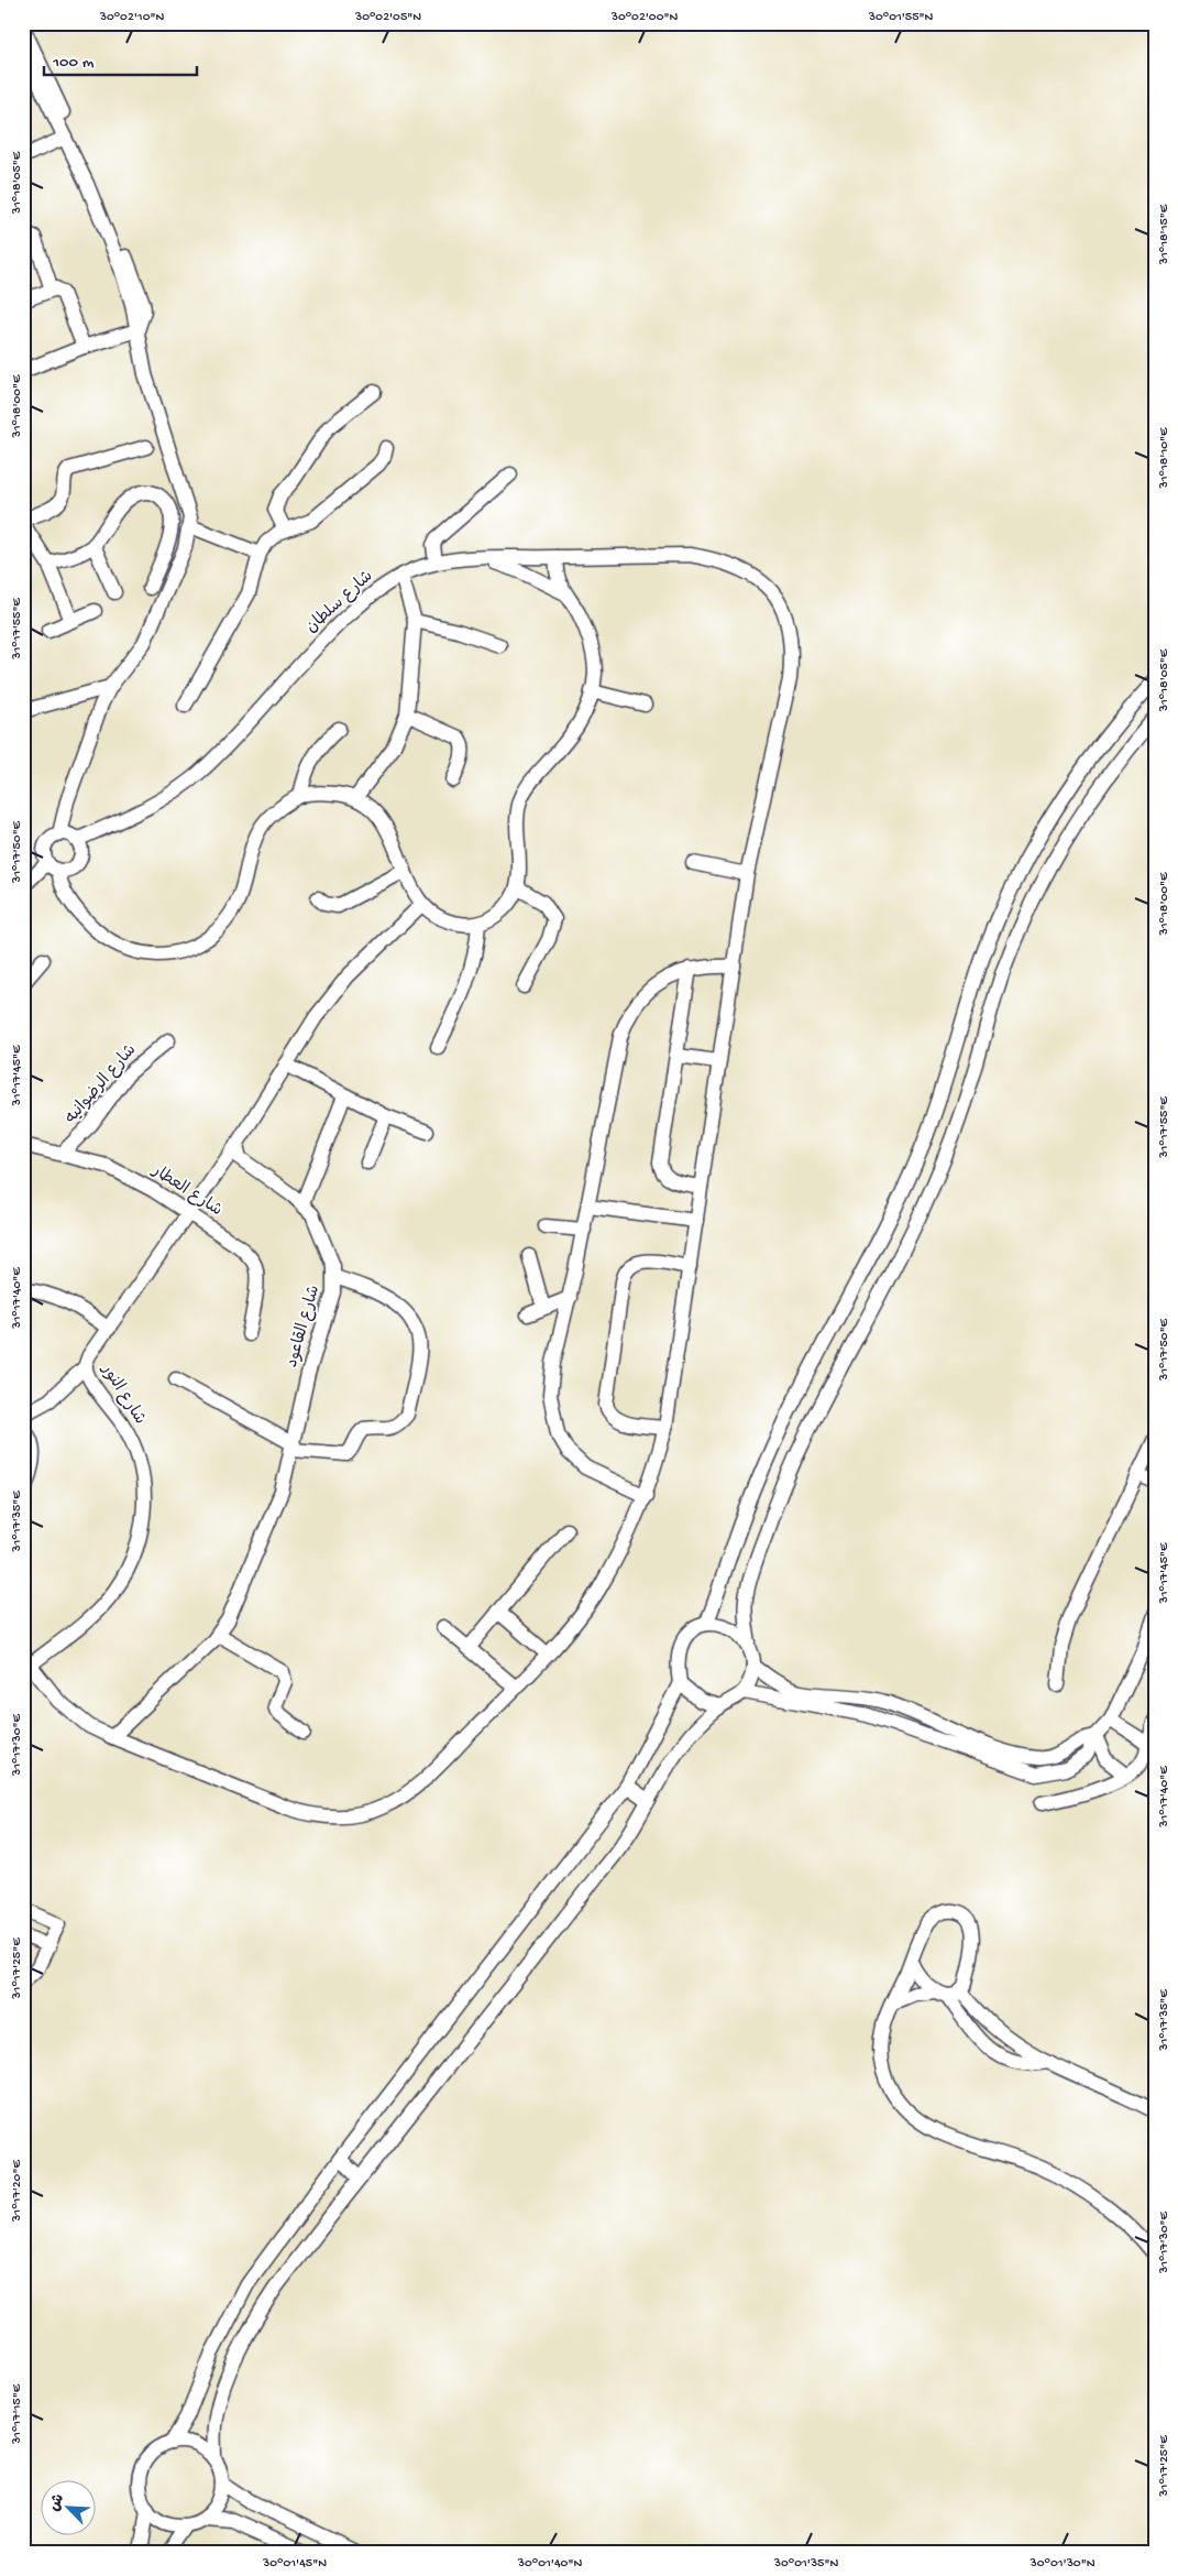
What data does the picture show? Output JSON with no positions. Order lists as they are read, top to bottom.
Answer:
{
  "streets": {
    "street": [
      "شارع سلطان",
      "شارع الرضوانيه",
      "شارع العطار",
      "شارع القاعود",
      "شارع النور"
    ]
  },
  "crossings": [
    ["شارع الرضوانيه", "شارع العطار"],
    ["شارع العطار", "شارع النور"],
    ["شارع القاعود", "شارع النور"]
  ],
  "scale_bar": "100 m",
  "north": "top left",
  "coordinates": [
    "30°02'10\"N",
    "30°02'05\"N",
    "30°02'00\"N",
    "30°01'55\"N",
    "31°18'05\"E",
    "31°18'15\"E",
    "31°18'00\"E",
    "31°18'10\"E",
    "31°17'55\"E",
    "31°17'50\"E",
    "31°17'45\"E",
    "31°17'40\"E",
    "31°17'35\"E",
    "31°17'30\"E",
    "31°17'25\"E",
    "31°17'20\"E",
    "31°17'15\"E",
    "30°01'45\"N",
    "30°01'40\"N",
    "30°01'35\"N",
    "30°01'30\"N"
  ]
}
